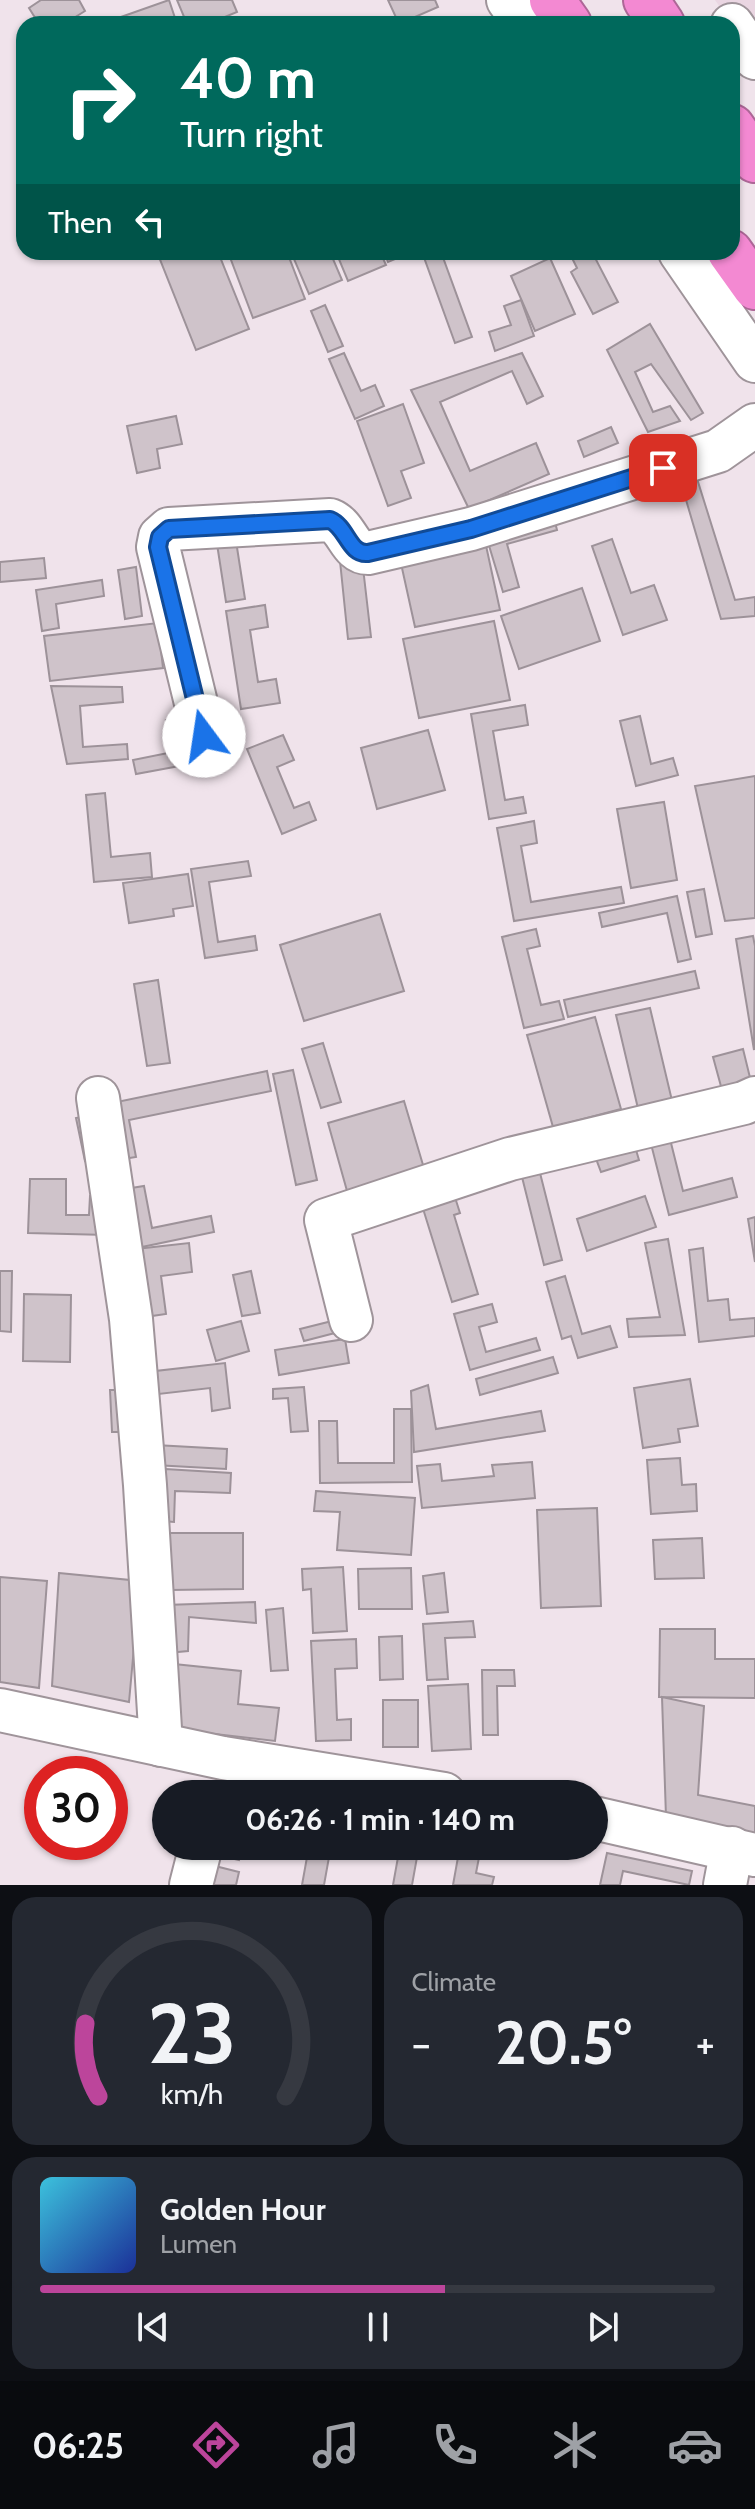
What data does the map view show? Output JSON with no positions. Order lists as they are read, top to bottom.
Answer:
{
  "page": {
    "turn": ["40 m", "Turn right"],
    "then": "Then",
    "limit": "30",
    "trip": "06:26 · 1 min · 140 m",
    "tile": "Climate",
    "heat": ["−", "20.5°", "+"],
    "song": ["Golden Hour", "Lumen"],
    "tabs": "06:25",
    "gauge": ["23", "km/h"]
  }
}
